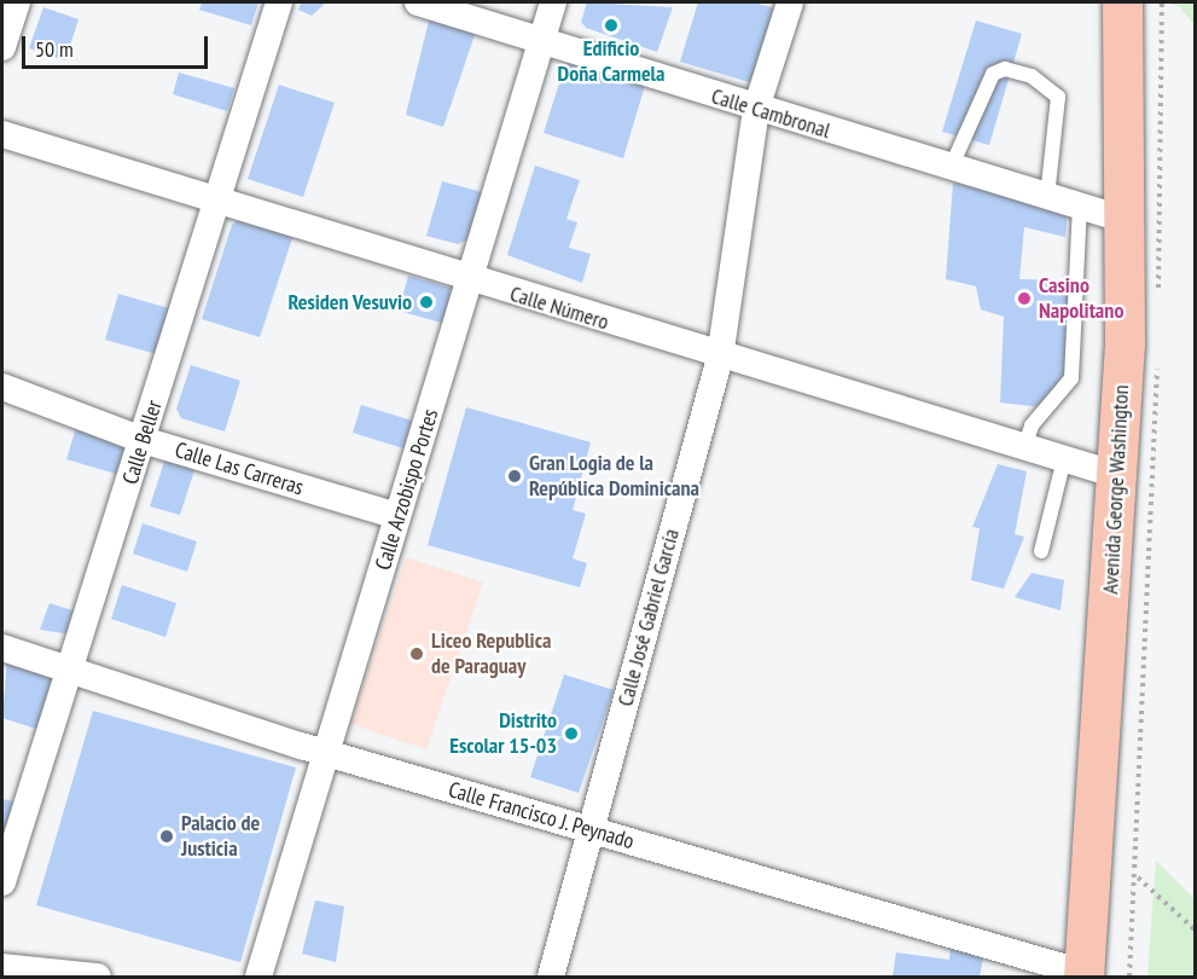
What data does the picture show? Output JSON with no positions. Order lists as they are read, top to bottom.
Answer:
{
  "streets": {
    "main road": ["Avenida George Washington"],
    "street": [
      "Calle Cambronal",
      "Calle Número",
      "Calle Beller",
      "Calle Las Carreras",
      "Calle Arzobispo Portes",
      "Calle José Gabriel García",
      "Calle Francisco J. Peynado"
    ]
  },
  "crossings": [
    ["Calle Cambronal", "Calle Arzobispo Portes"],
    ["Calle Cambronal", "Avenida George Washington"],
    ["Calle Cambronal", "Calle José Gabriel García"],
    ["Calle Número", "Calle Beller"],
    ["Calle Número", "Calle Arzobispo Portes"],
    ["Calle Número", "Avenida George Washington"],
    ["Calle Número", "Calle José Gabriel García"],
    ["Calle Beller", "Calle Las Carreras"],
    ["Calle Beller", "Calle Francisco J. Peynado"],
    ["Calle Las Carreras", "Calle Arzobispo Portes"],
    ["Calle Arzobispo Portes", "Calle Francisco J. Peynado"],
    ["Avenida George Washington", "Calle Francisco J. Peynado"],
    ["Calle José Gabriel García", "Calle Francisco J. Peynado"]
  ],
  "places": [
    "Edificio Doña Carmela",
    "Casino Napolitano",
    "Residen Vesuvio",
    "Gran Logia de la República Dominicana",
    "Liceo Republica de Paraguay",
    "Distrito Escolar 15-03",
    "Palacio de Justicia"
  ],
  "scale_bar": "50 m"
}
